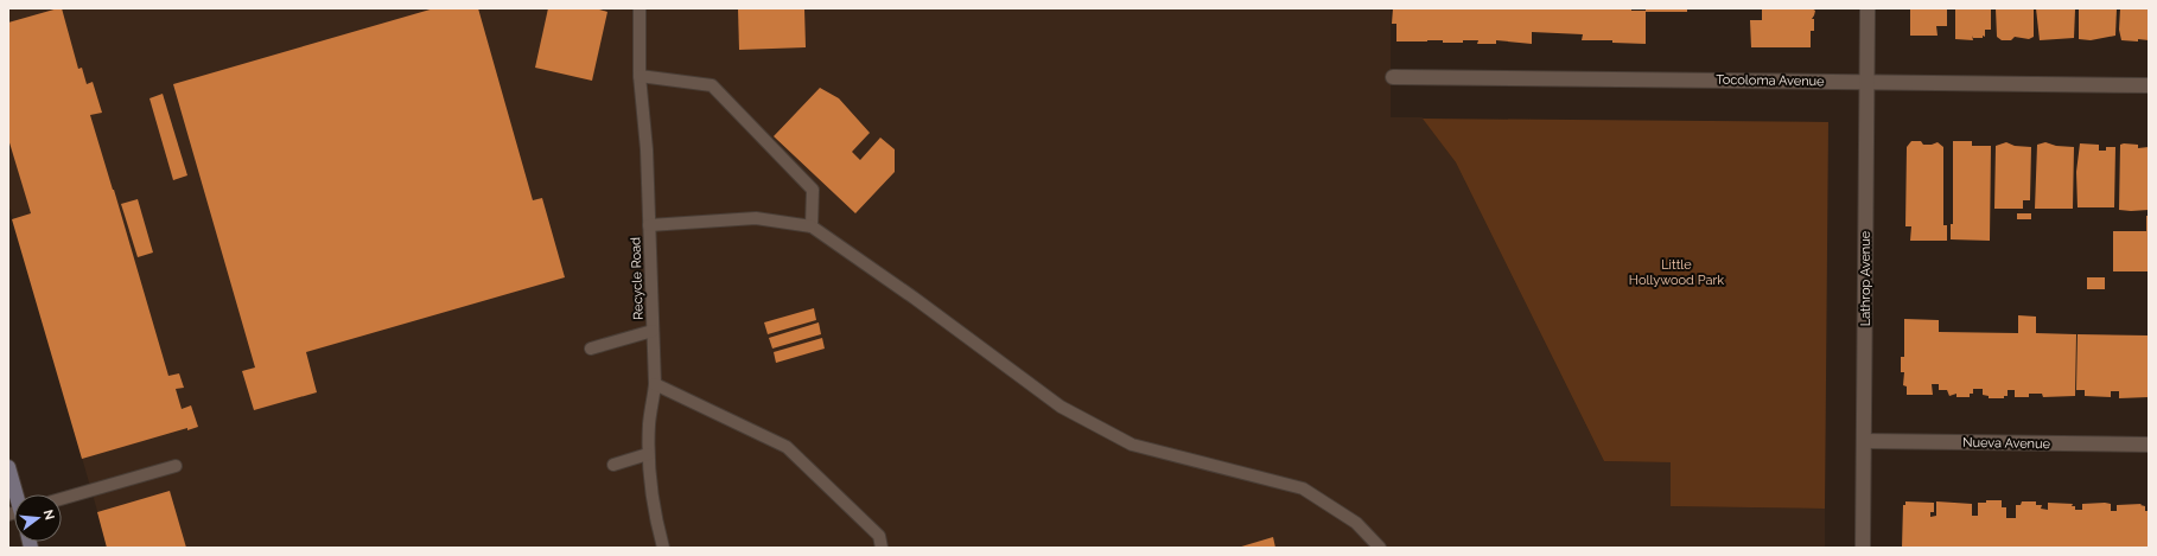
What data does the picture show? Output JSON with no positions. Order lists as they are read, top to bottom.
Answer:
{
  "streets": {
    "street": ["Tocoloma Avenue", "Lathrop Avenue", "Nueva Avenue"],
    "lane": ["Recycle Road"]
  },
  "crossings": [
    ["Tocoloma Avenue", "Lathrop Avenue"],
    ["Lathrop Avenue", "Nueva Avenue"]
  ],
  "parks": ["Little Hollywood Park"],
  "north": "right"
}
